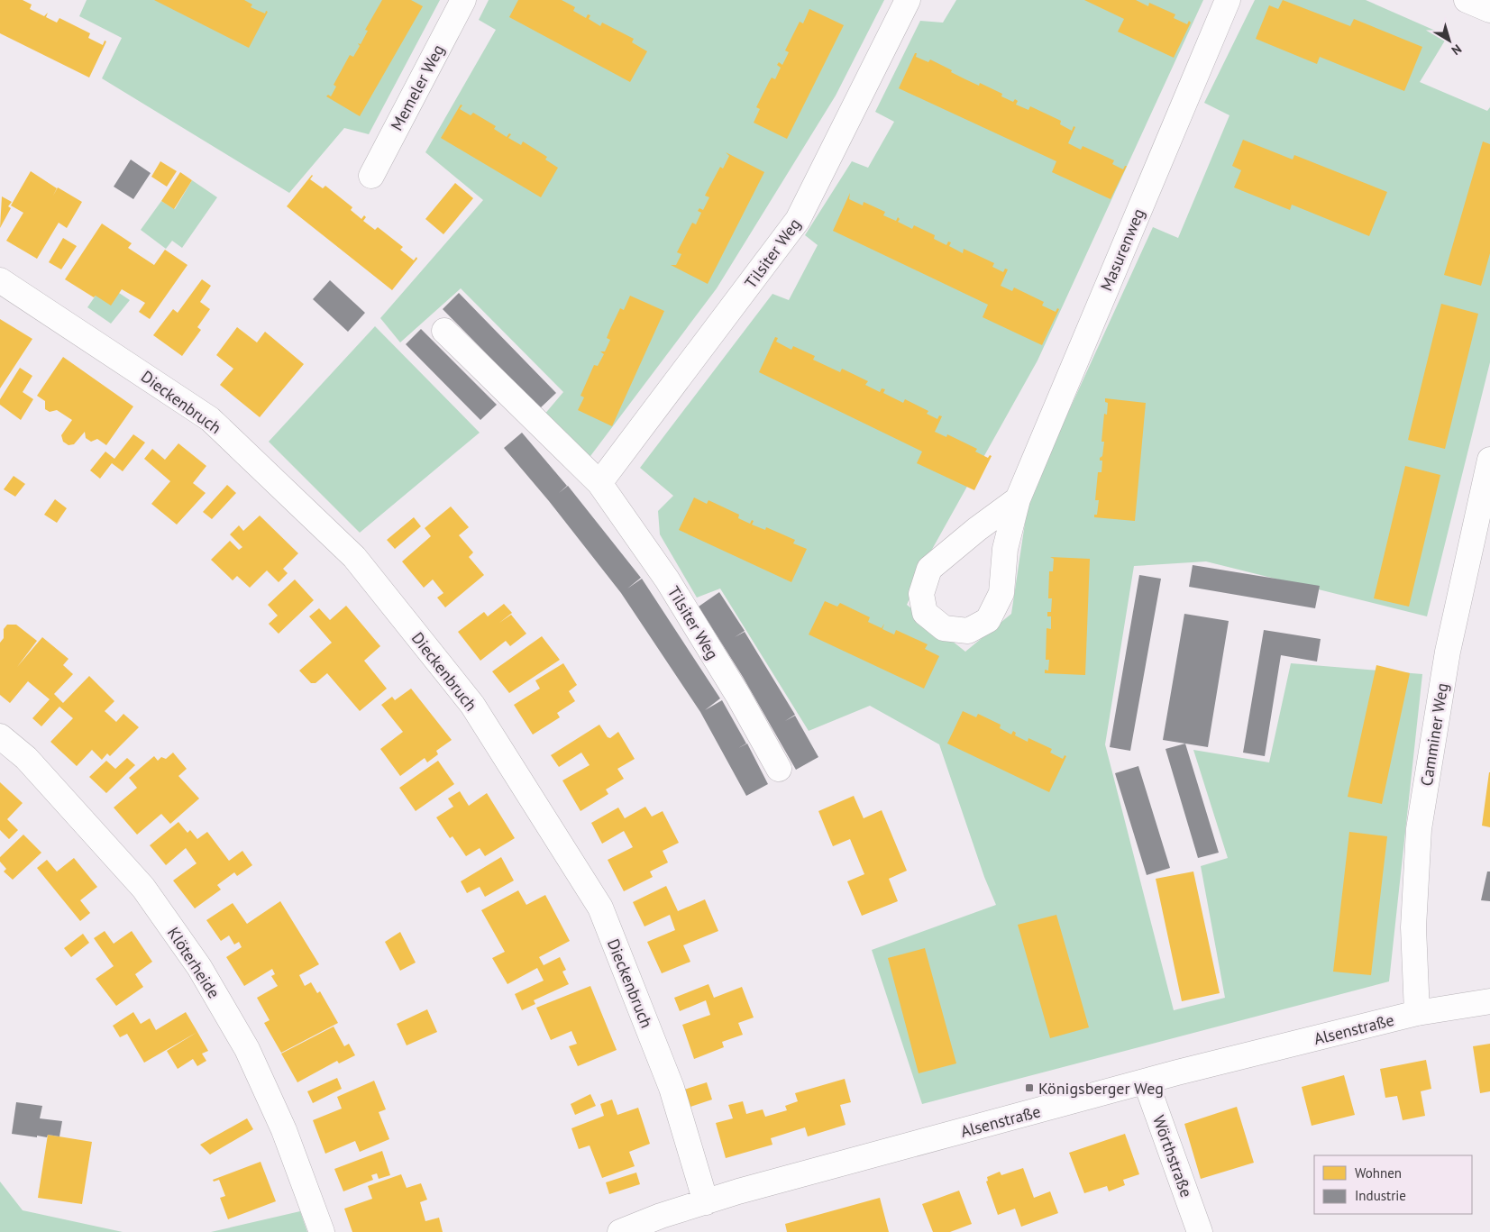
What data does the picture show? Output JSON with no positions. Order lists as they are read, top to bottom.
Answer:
{
  "streets": {
    "street": [
      "Memeler Weg",
      "Masurenweg",
      "Tilsiter Weg",
      "Dieckenbruch",
      "Camminer Weg",
      "Klöterheide",
      "Alsenstraße",
      "Wörthstraße"
    ]
  },
  "crossings": [
    ["Dieckenbruch", "Alsenstraße"],
    ["Camminer Weg", "Alsenstraße"],
    ["Alsenstraße", "Wörthstraße"]
  ],
  "places": {
    "transit": ["Königsberger Weg"]
  },
  "legend": ["Wohnen", "Industrie"],
  "north": "bottom right"
}
